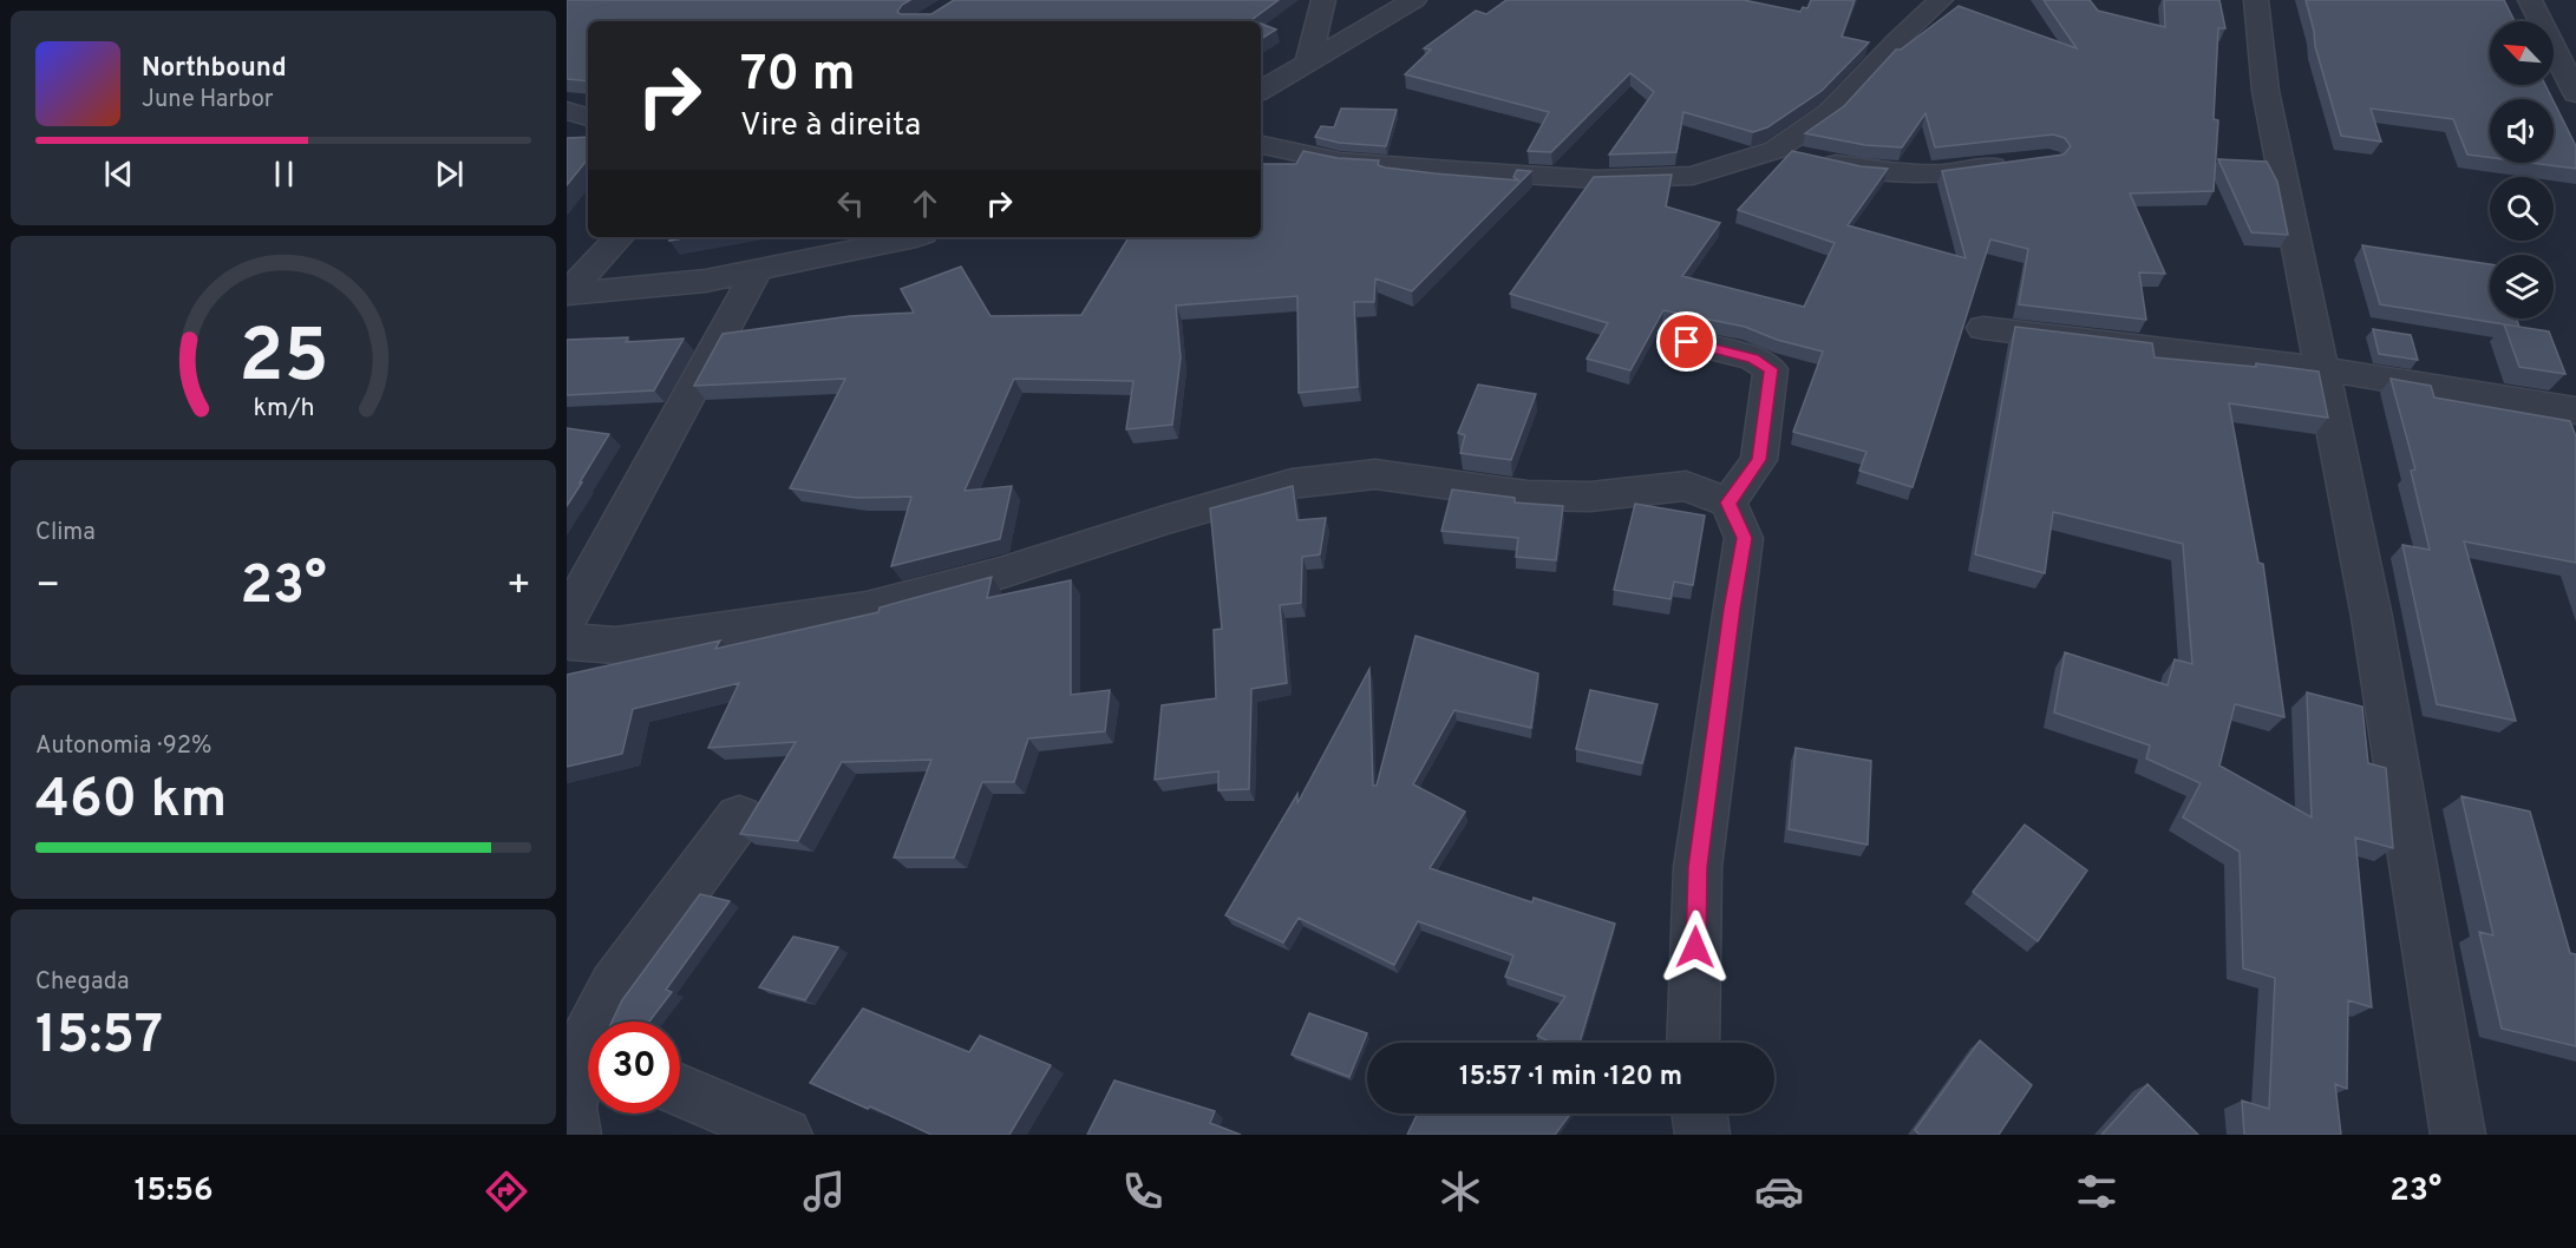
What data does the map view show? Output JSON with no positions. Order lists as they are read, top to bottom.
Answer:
{
  "north": "top left",
  "page": {
    "turn": ["70 m", "Vire à direita"],
    "song": ["Northbound", "June Harbor"],
    "tile": [
      "Clima",
      ["Autonomia · 92%", "460 km"],
      ["Chegada", "15:57"]
    ],
    "heat": ["−", "23°", "+"],
    "limit": "30",
    "trip": "15:57 · 1 min · 120 m",
    "tabs": ["15:56", "23°"],
    "gauge": ["25", "km/h"]
  }
}
